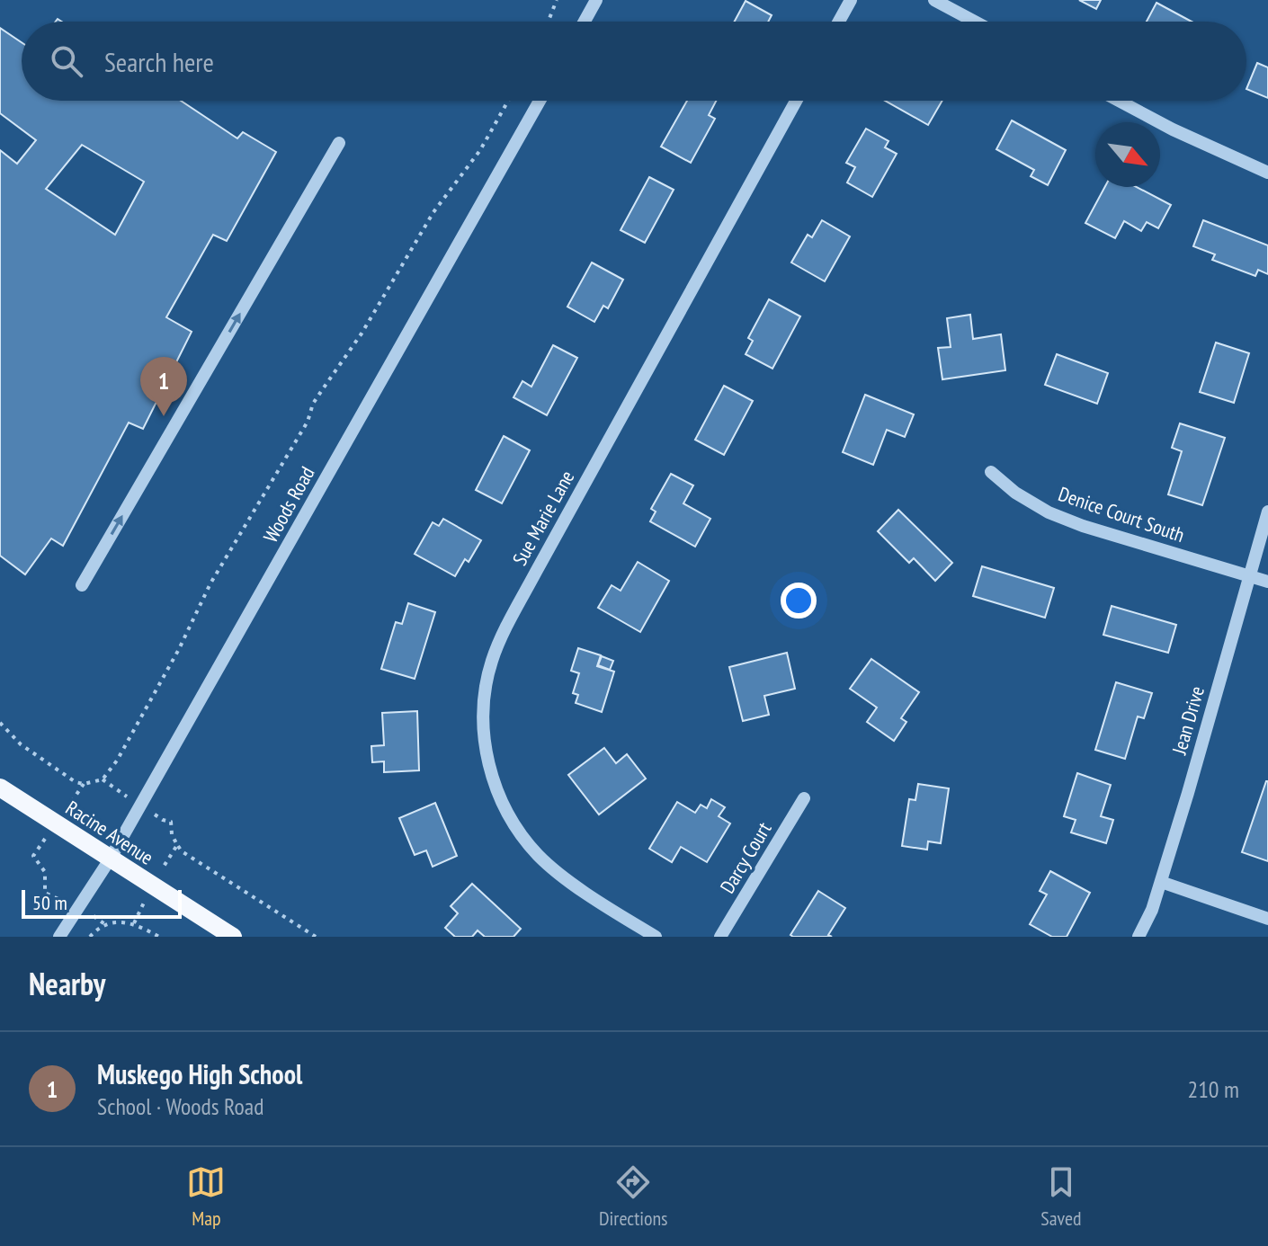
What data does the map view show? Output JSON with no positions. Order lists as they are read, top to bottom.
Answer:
{
  "streets": {
    "main road": ["Racine Avenue"],
    "street": [
      "Woods Road",
      "Denice Court South",
      "Sue Marie Lane",
      "Jean Drive",
      "Darcy Court"
    ]
  },
  "crossings": [
    ["Woods Road", "Racine Avenue"],
    ["Denice Court South", "Jean Drive"]
  ],
  "scale_bar": "50 m",
  "north": "bottom right",
  "page": {
    "search": "Search here",
    "pins": "1",
    "scale": "50 m",
    "heading": "Nearby",
    "list": [
      {
        "mark": "1",
        "name": "Muskego High School",
        "note": "School · Woods Road",
        "value": "210 m"
      }
    ],
    "nav": ["Map", "Directions", "Saved"]
  }
}
